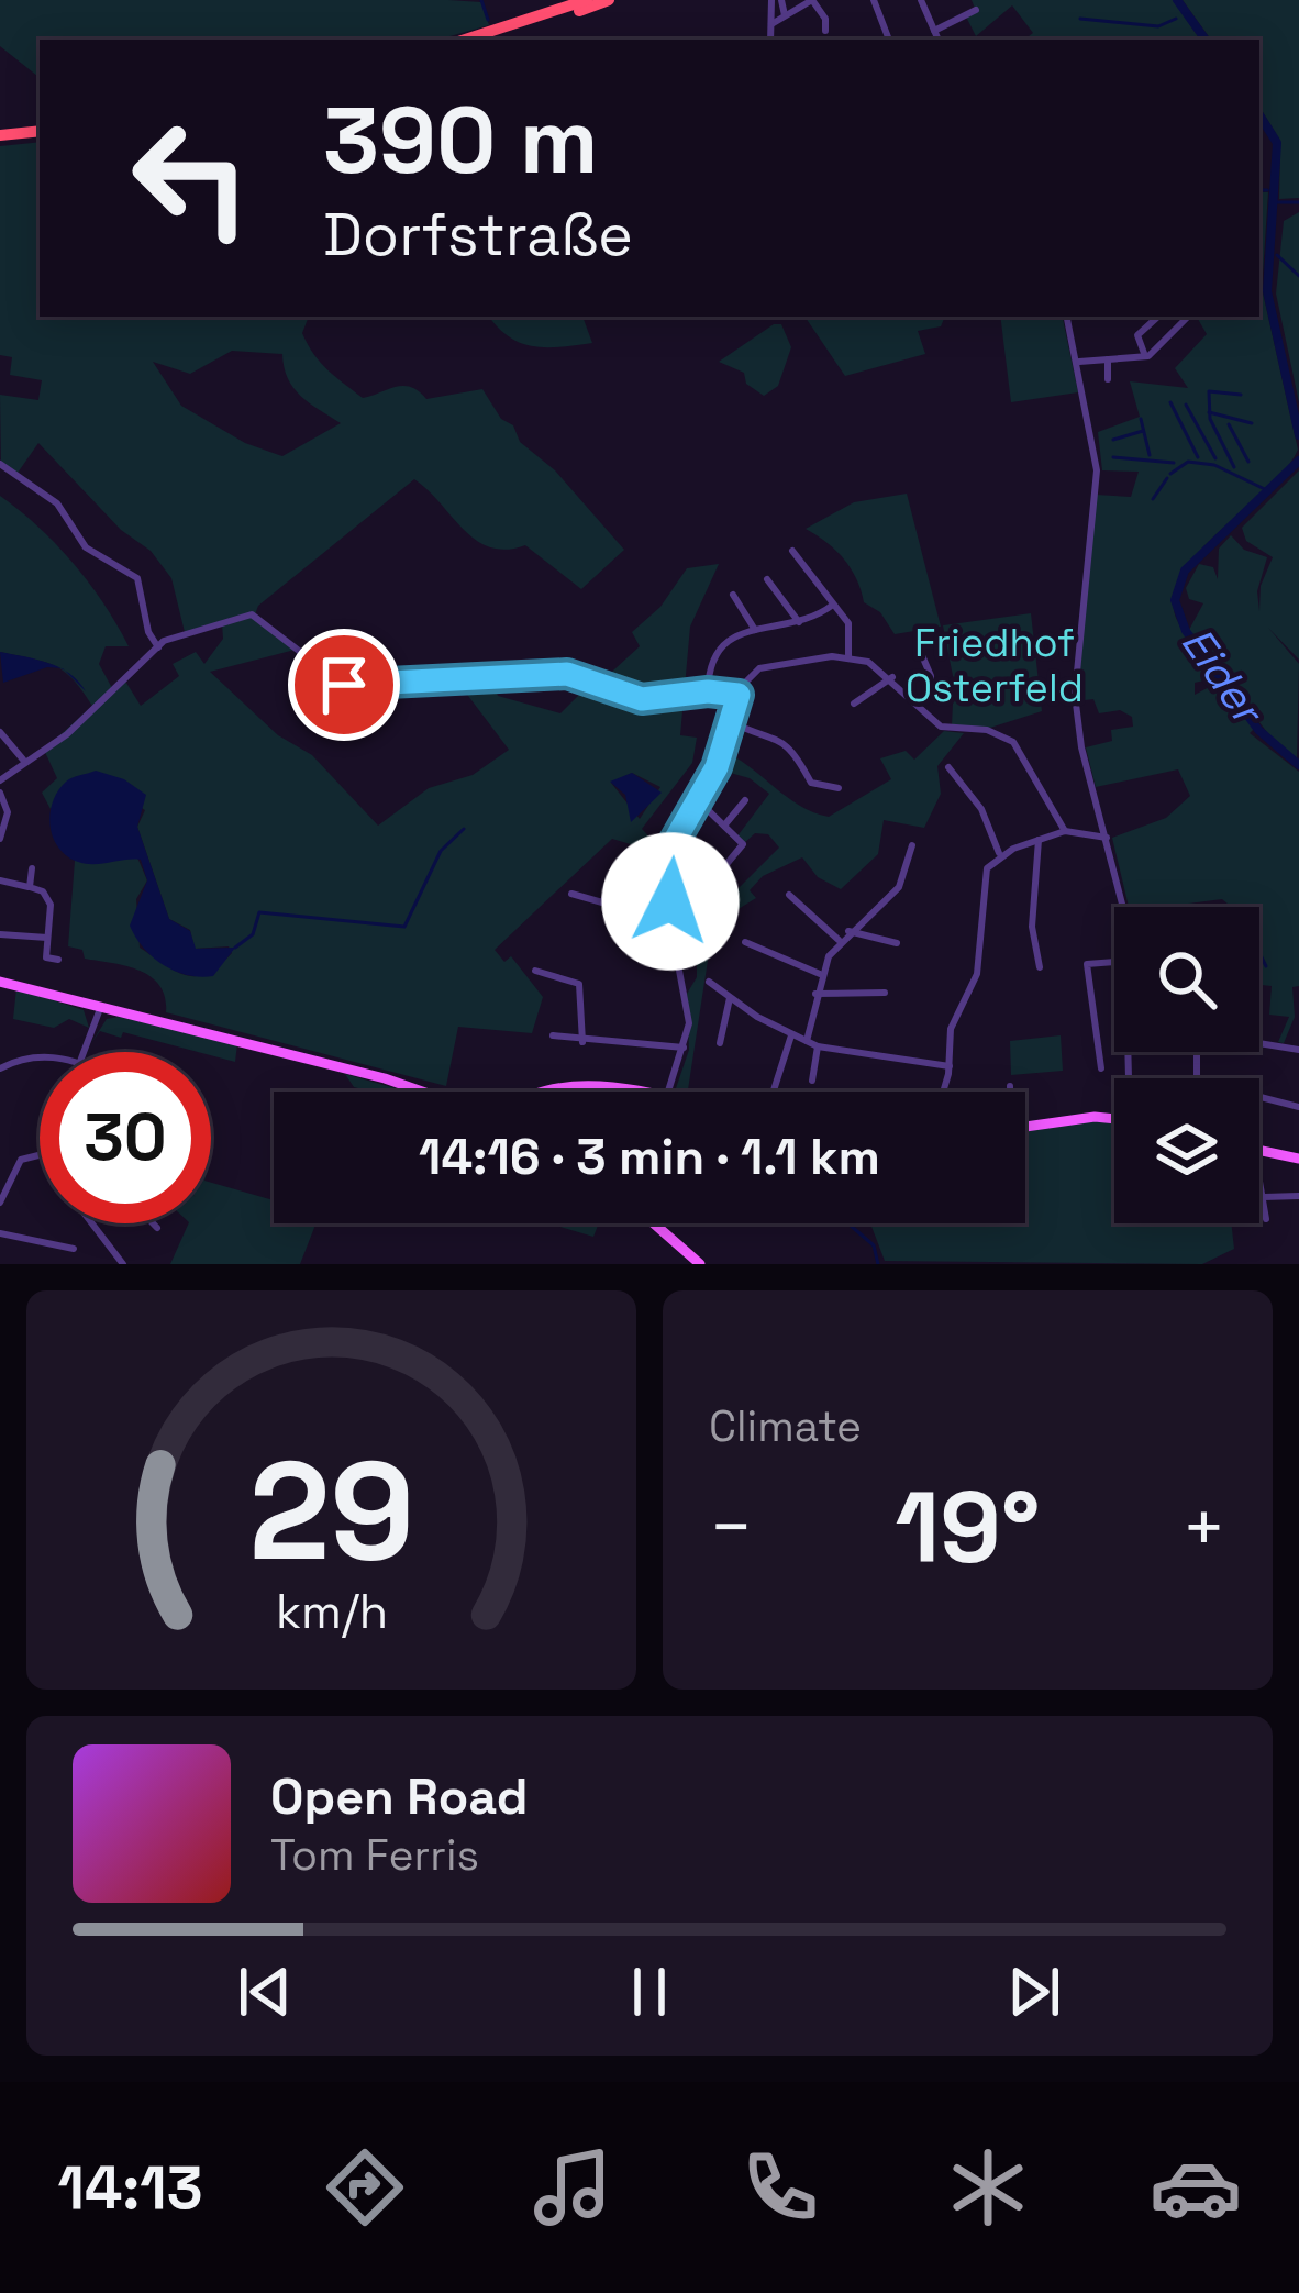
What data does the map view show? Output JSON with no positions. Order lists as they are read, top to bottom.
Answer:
{
  "water": ["Eider"],
  "parks": ["Friedhof Osterfeld"],
  "page": {
    "turn": ["390 m", "Dorfstraße"],
    "limit": "30",
    "trip": "14:16 · 3 min · 1.1 km",
    "tile": "Climate",
    "heat": ["−", "19°", "+"],
    "song": ["Open Road", "Tom Ferris"],
    "tabs": "14:13",
    "gauge": ["29", "km/h"]
  }
}
